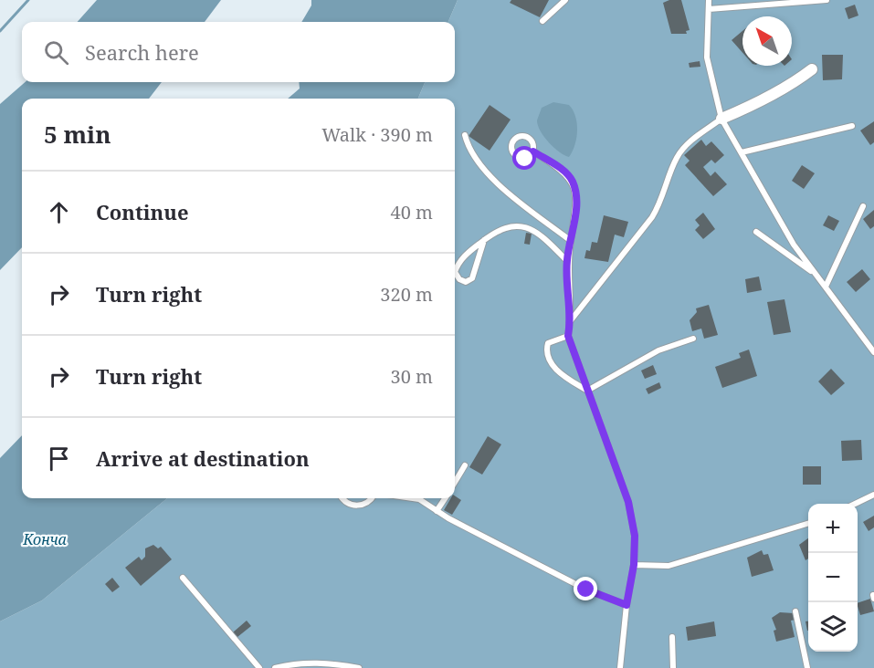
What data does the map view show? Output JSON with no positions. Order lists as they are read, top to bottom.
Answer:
{
  "water": ["Конча"],
  "north": "top left",
  "page": {
    "search": "Search here",
    "heading": ["5 min", "Walk · 390 m"],
    "list": [
      ["Continue", "40 m"],
      ["Turn right", "320 m"],
      ["Turn right", "30 m"],
      "Arrive at destination"
    ],
    "map_buttons": ["+", "−"]
  }
}
